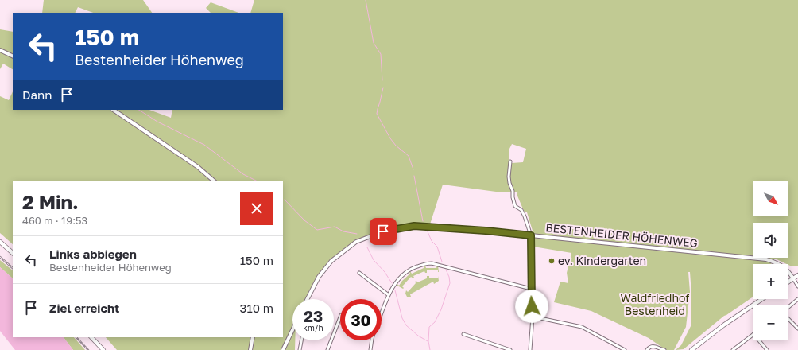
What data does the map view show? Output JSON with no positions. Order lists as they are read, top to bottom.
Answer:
{
  "streets": {
    "street": ["BESTENHEIDER HÖHENWEG"]
  },
  "parks": ["Waldfriedhof Bestenheid"],
  "places": ["ev. Kindergarten"],
  "north": "bottom right",
  "page": {
    "turn": ["150 m", "Bestenheider Höhenweg"],
    "then": "Dann",
    "map_buttons": ["+", "−"],
    "heading": ["2 Min.", "460 m · 19:53"],
    "list": [
      {
        "name": "Links abbiegen",
        "note": "Bestenheider Höhenweg",
        "value": "150 m"
      },
      {
        "name": "Ziel erreicht",
        "value": "310 m"
      }
    ],
    "speed": "23 km/h",
    "limit": "30"
  }
}
